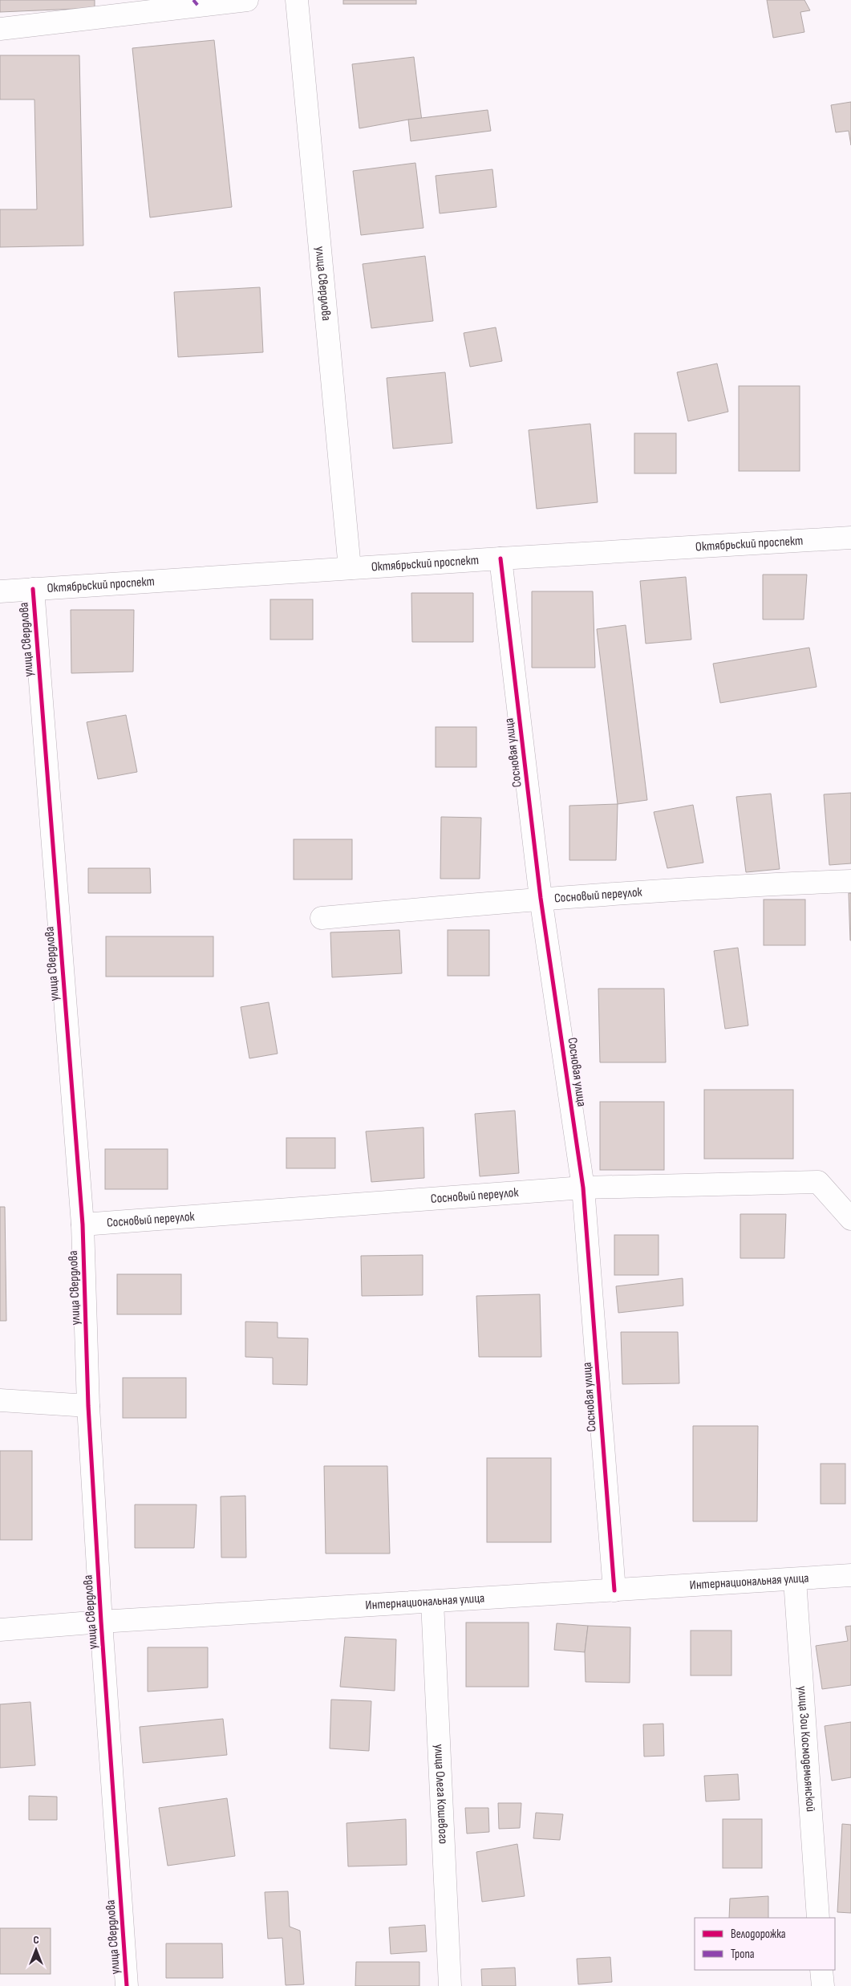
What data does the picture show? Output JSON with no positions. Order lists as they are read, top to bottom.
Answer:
{
  "streets": {
    "street": [
      "улица Свердлова",
      "Октябрьский проспект",
      "Сосновая улица",
      "Сосновый переулок",
      "Интернациональная улица",
      "улица Зои Космодемьянской",
      "улица Олега Кошевого"
    ]
  },
  "crossings": [
    ["улица Свердлова", "Октябрьский проспект"],
    ["улица Свердлова", "Сосновый переулок"],
    ["улица Свердлова", "Интернациональная улица"],
    ["Октябрьский проспект", "Сосновая улица"],
    ["Сосновая улица", "Сосновый переулок"],
    ["Сосновая улица", "Интернациональная улица"],
    ["Интернациональная улица", "улица Зои Космодемьянской"],
    ["Интернациональная улица", "улица Олега Кошевого"]
  ],
  "legend": ["Велодорожка", "Тропа"],
  "north": "top"
}
